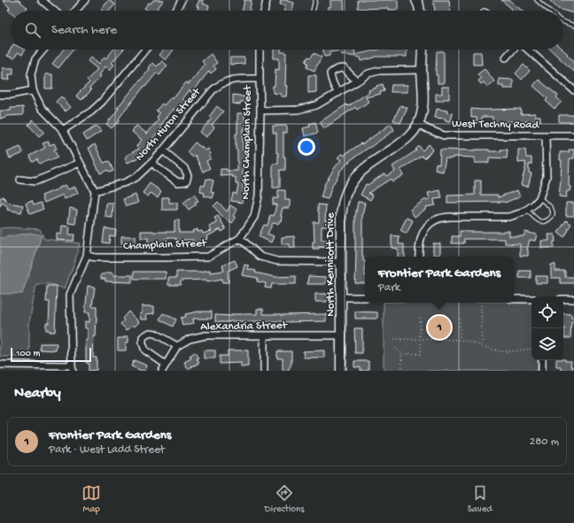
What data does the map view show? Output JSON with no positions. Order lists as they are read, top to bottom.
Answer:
{
  "streets": {
    "street": [
      "North Huron Street",
      "West Techny Road",
      "North Champlain Street",
      "Champlain Street",
      "North Kennicott Drive",
      "Alexandria Street"
    ]
  },
  "crossings": [
    ["North Huron Street", "North Champlain Street"],
    ["West Techny Road", "North Kennicott Drive"],
    ["North Champlain Street", "Champlain Street"],
    ["North Kennicott Drive", "Alexandria Street"]
  ],
  "scale_bar": "100 m",
  "page": {
    "search": "Search here",
    "popup": ["Frontier Park Gardens", "Park"],
    "pins": "1",
    "scale": "100 m",
    "heading": "Nearby",
    "list": [
      {
        "mark": "1",
        "name": "Frontier Park Gardens",
        "note": "Park · West Ladd Street",
        "value": "280 m"
      }
    ],
    "nav": ["Map", "Directions", "Saved"]
  }
}
